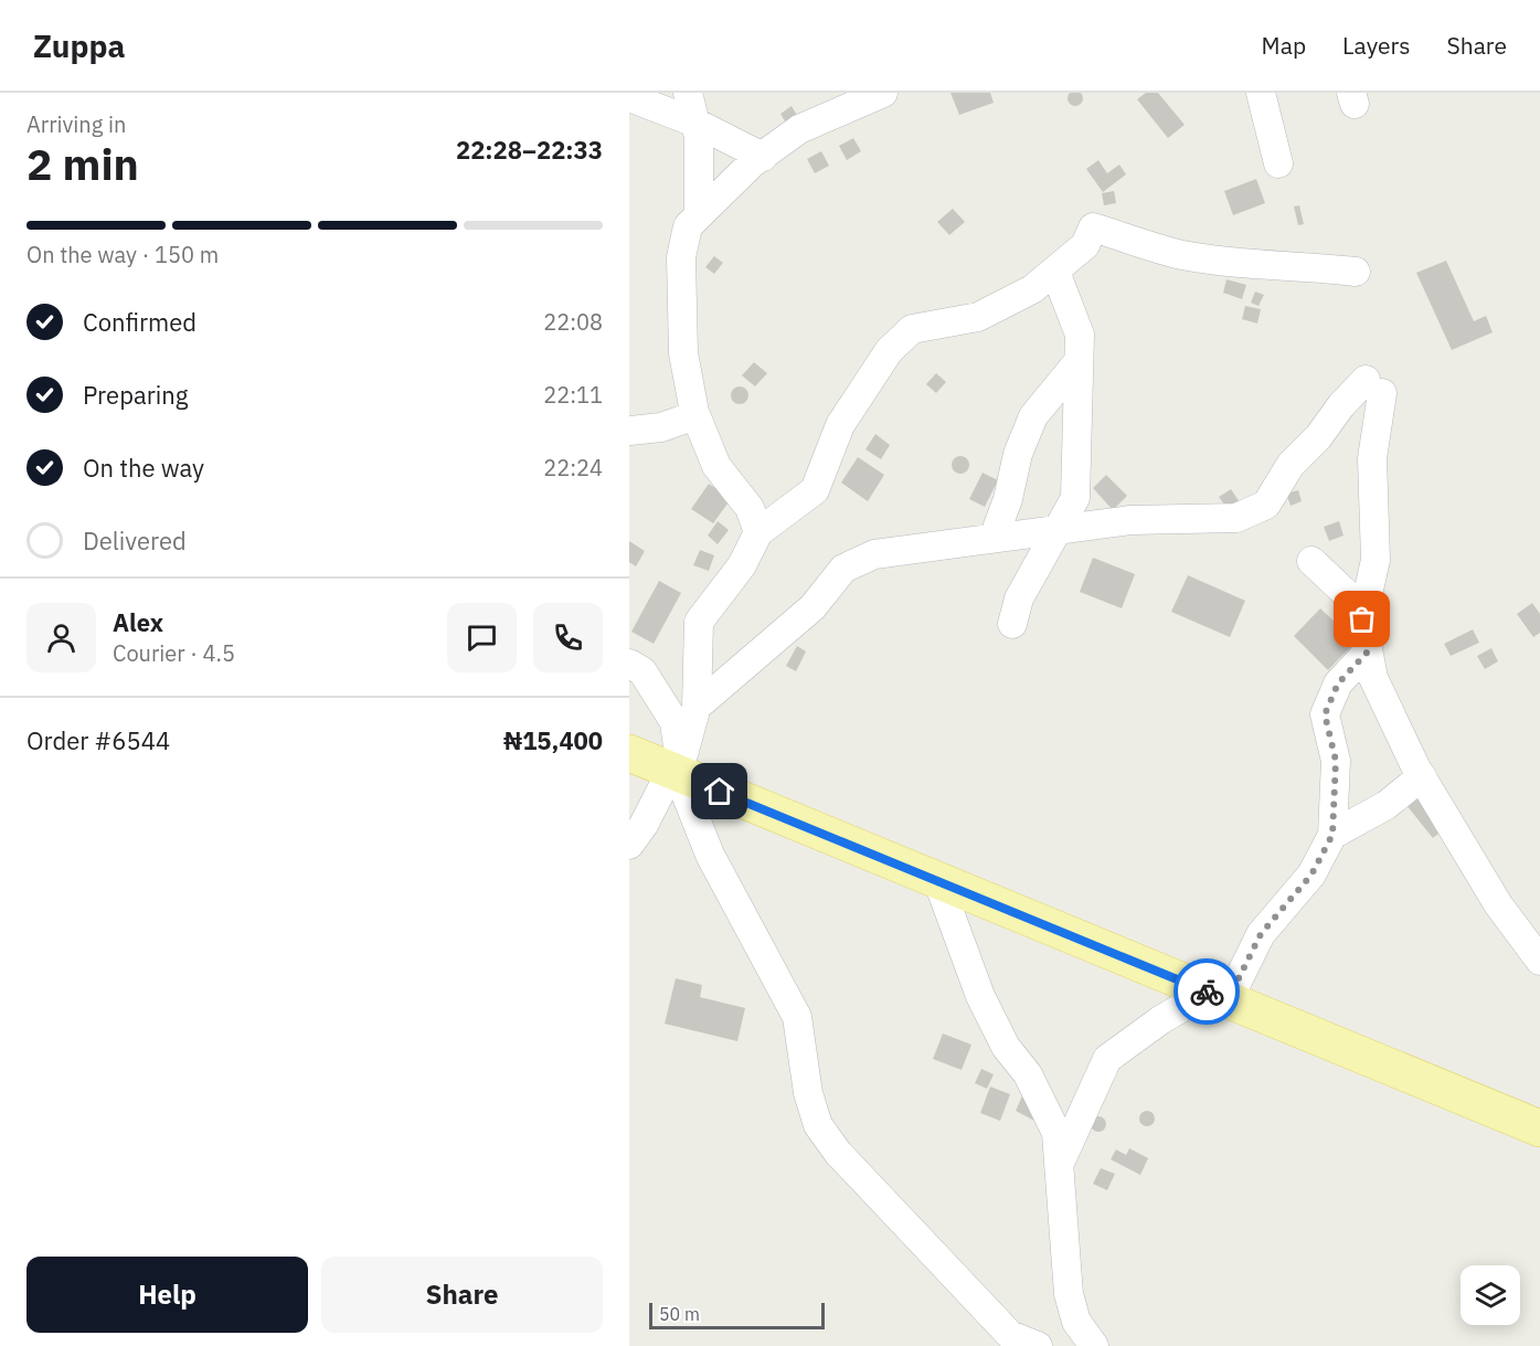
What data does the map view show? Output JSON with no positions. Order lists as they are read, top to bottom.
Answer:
{
  "scale_bar": "50 m",
  "page": {
    "header": "Zuppa",
    "nav": ["Map", "Layers", "Share"],
    "heading": ["2 min", "Arriving in", "22:28–22:33"],
    "panel": [
      "Alex",
      "Courier · 4.5",
      "Order #6544",
      "₦15,400"
    ],
    "bar": "On the way · 150 m",
    "list": [
      ["Confirmed", "22:08"],
      ["Preparing", "22:11"],
      ["On the way", "22:24"],
      "Delivered"
    ],
    "buttons": ["Help", "Share"],
    "scale": "50 m"
  }
}
